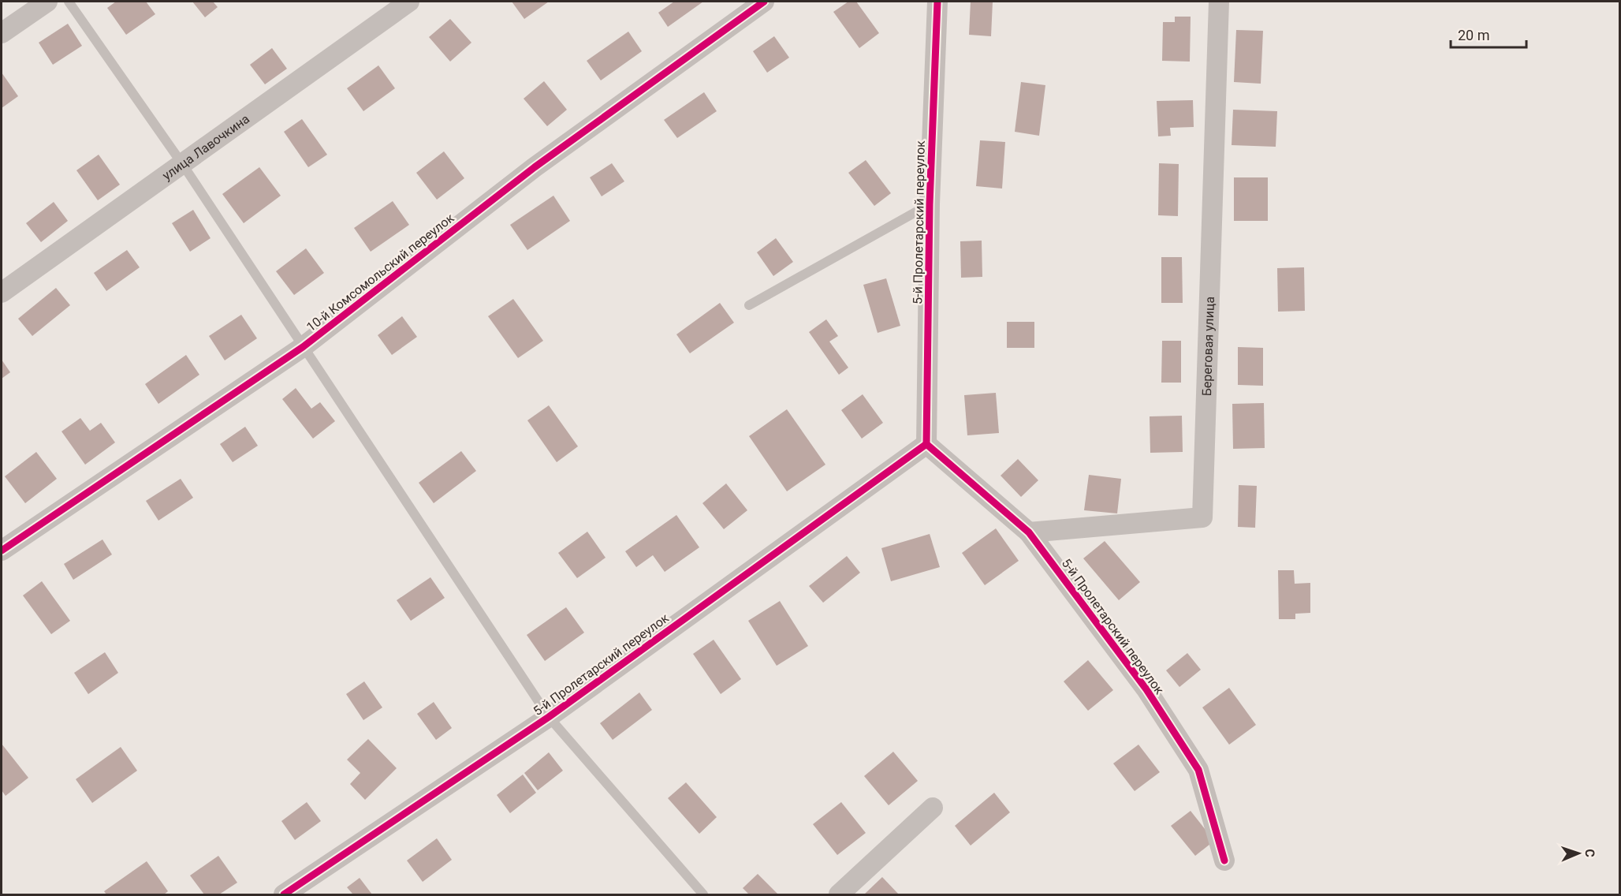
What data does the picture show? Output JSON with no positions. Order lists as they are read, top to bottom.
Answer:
{
  "streets": {
    "street": [
      "улица Лавочкина",
      "5-й Пролетарский переулок",
      "10-й Комсомольский переулок",
      "Береговая улица"
    ]
  },
  "crossings": [
    ["5-й Пролетарский переулок", "Береговая улица"]
  ],
  "scale_bar": "20 m",
  "north": "right"
}
